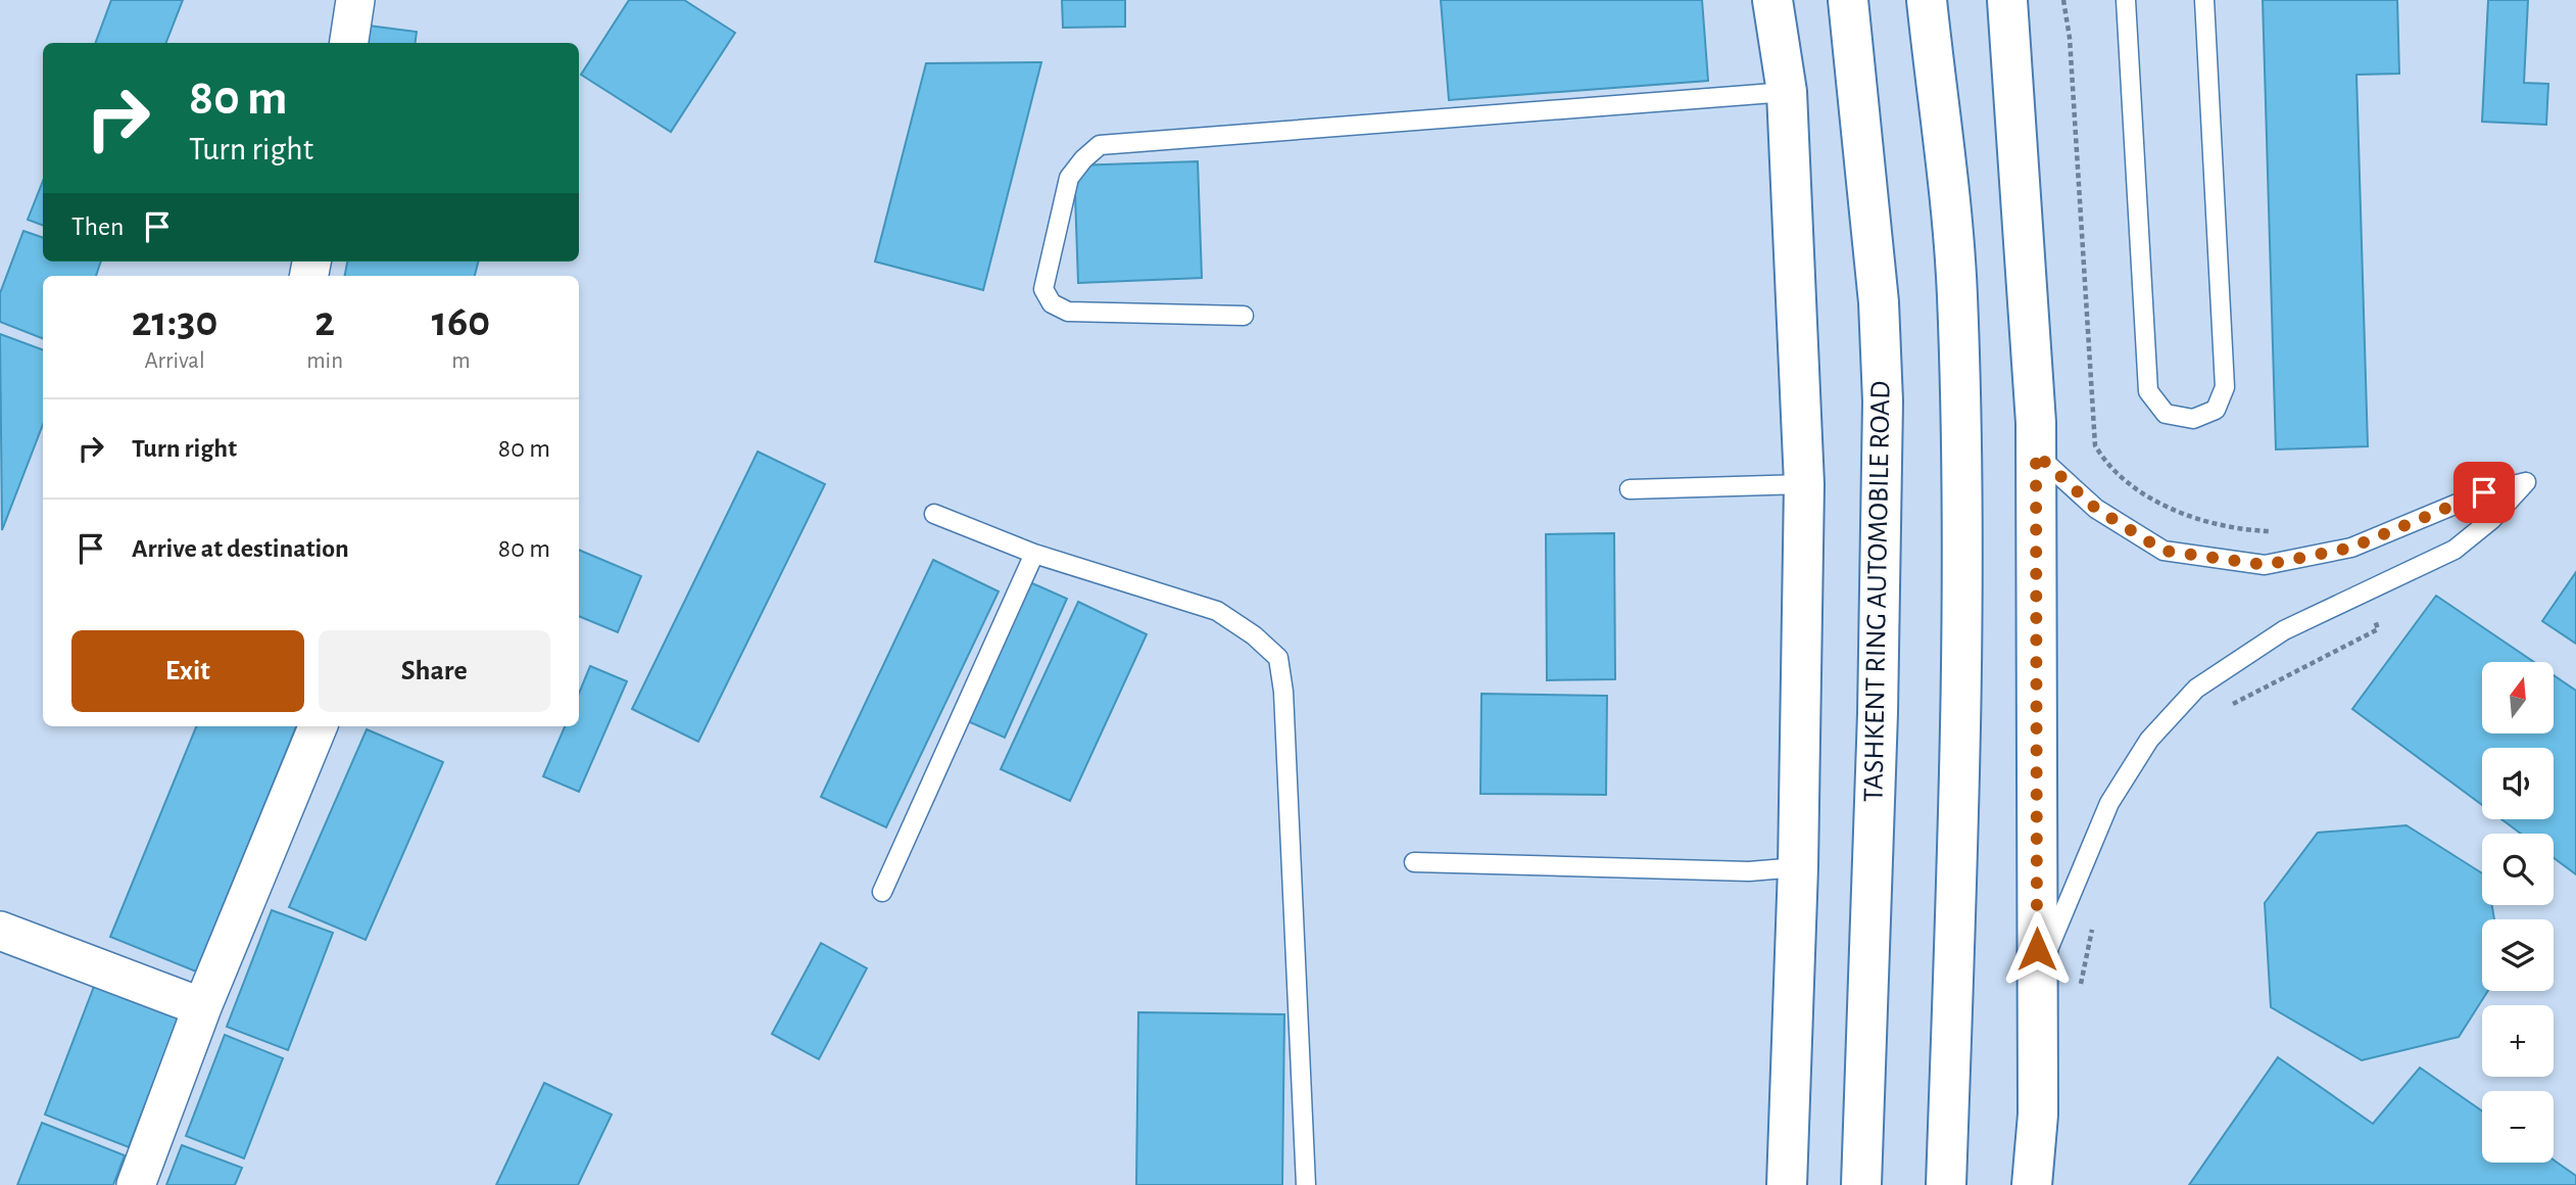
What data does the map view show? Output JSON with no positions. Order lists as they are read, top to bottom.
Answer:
{
  "streets": {
    "main road": ["TASHKENT RING AUTOMOBILE ROAD"]
  },
  "north": "top",
  "page": {
    "turn": ["80 m", "Turn right"],
    "then": "Then",
    "eta": [
      "21:30",
      "Arrival",
      "2",
      "min",
      "160",
      "m"
    ],
    "list": [
      {
        "name": "Turn right",
        "value": "80 m"
      },
      {
        "name": "Arrive at destination",
        "value": "80 m"
      }
    ],
    "buttons": ["Exit", "Share"],
    "map_buttons": ["+", "−"]
  }
}
